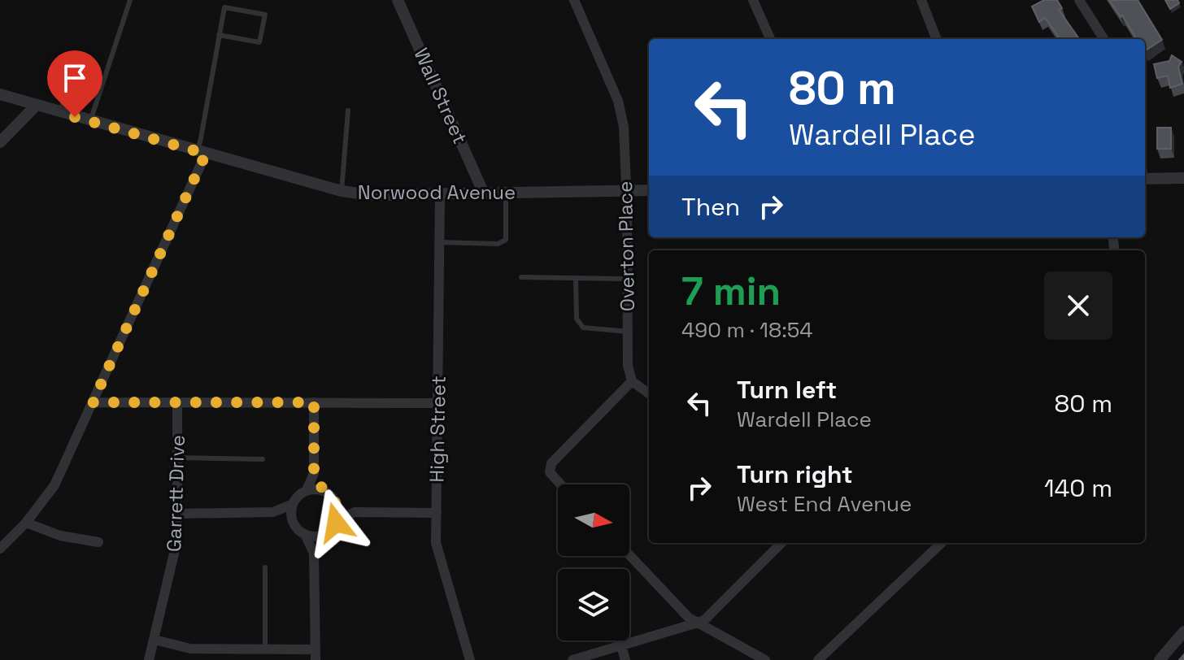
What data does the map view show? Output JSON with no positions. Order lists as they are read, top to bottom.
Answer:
{
  "streets": {
    "street": [
      "Wall Street",
      "Norwood Avenue",
      "Overton Place",
      "High Street",
      "Garrett Drive"
    ]
  },
  "crossings": [
    ["Wall Street", "Norwood Avenue"],
    ["Norwood Avenue", "Overton Place"],
    ["Norwood Avenue", "High Street"]
  ],
  "north": "right",
  "page": {
    "turn": ["80 m", "Wardell Place"],
    "then": "Then",
    "heading": ["7 min", "490 m · 18:54"],
    "list": [
      {
        "name": "Turn left",
        "note": "Wardell Place",
        "value": "80 m"
      },
      {
        "name": "Turn right",
        "note": "West End Avenue",
        "value": "140 m"
      }
    ]
  }
}
